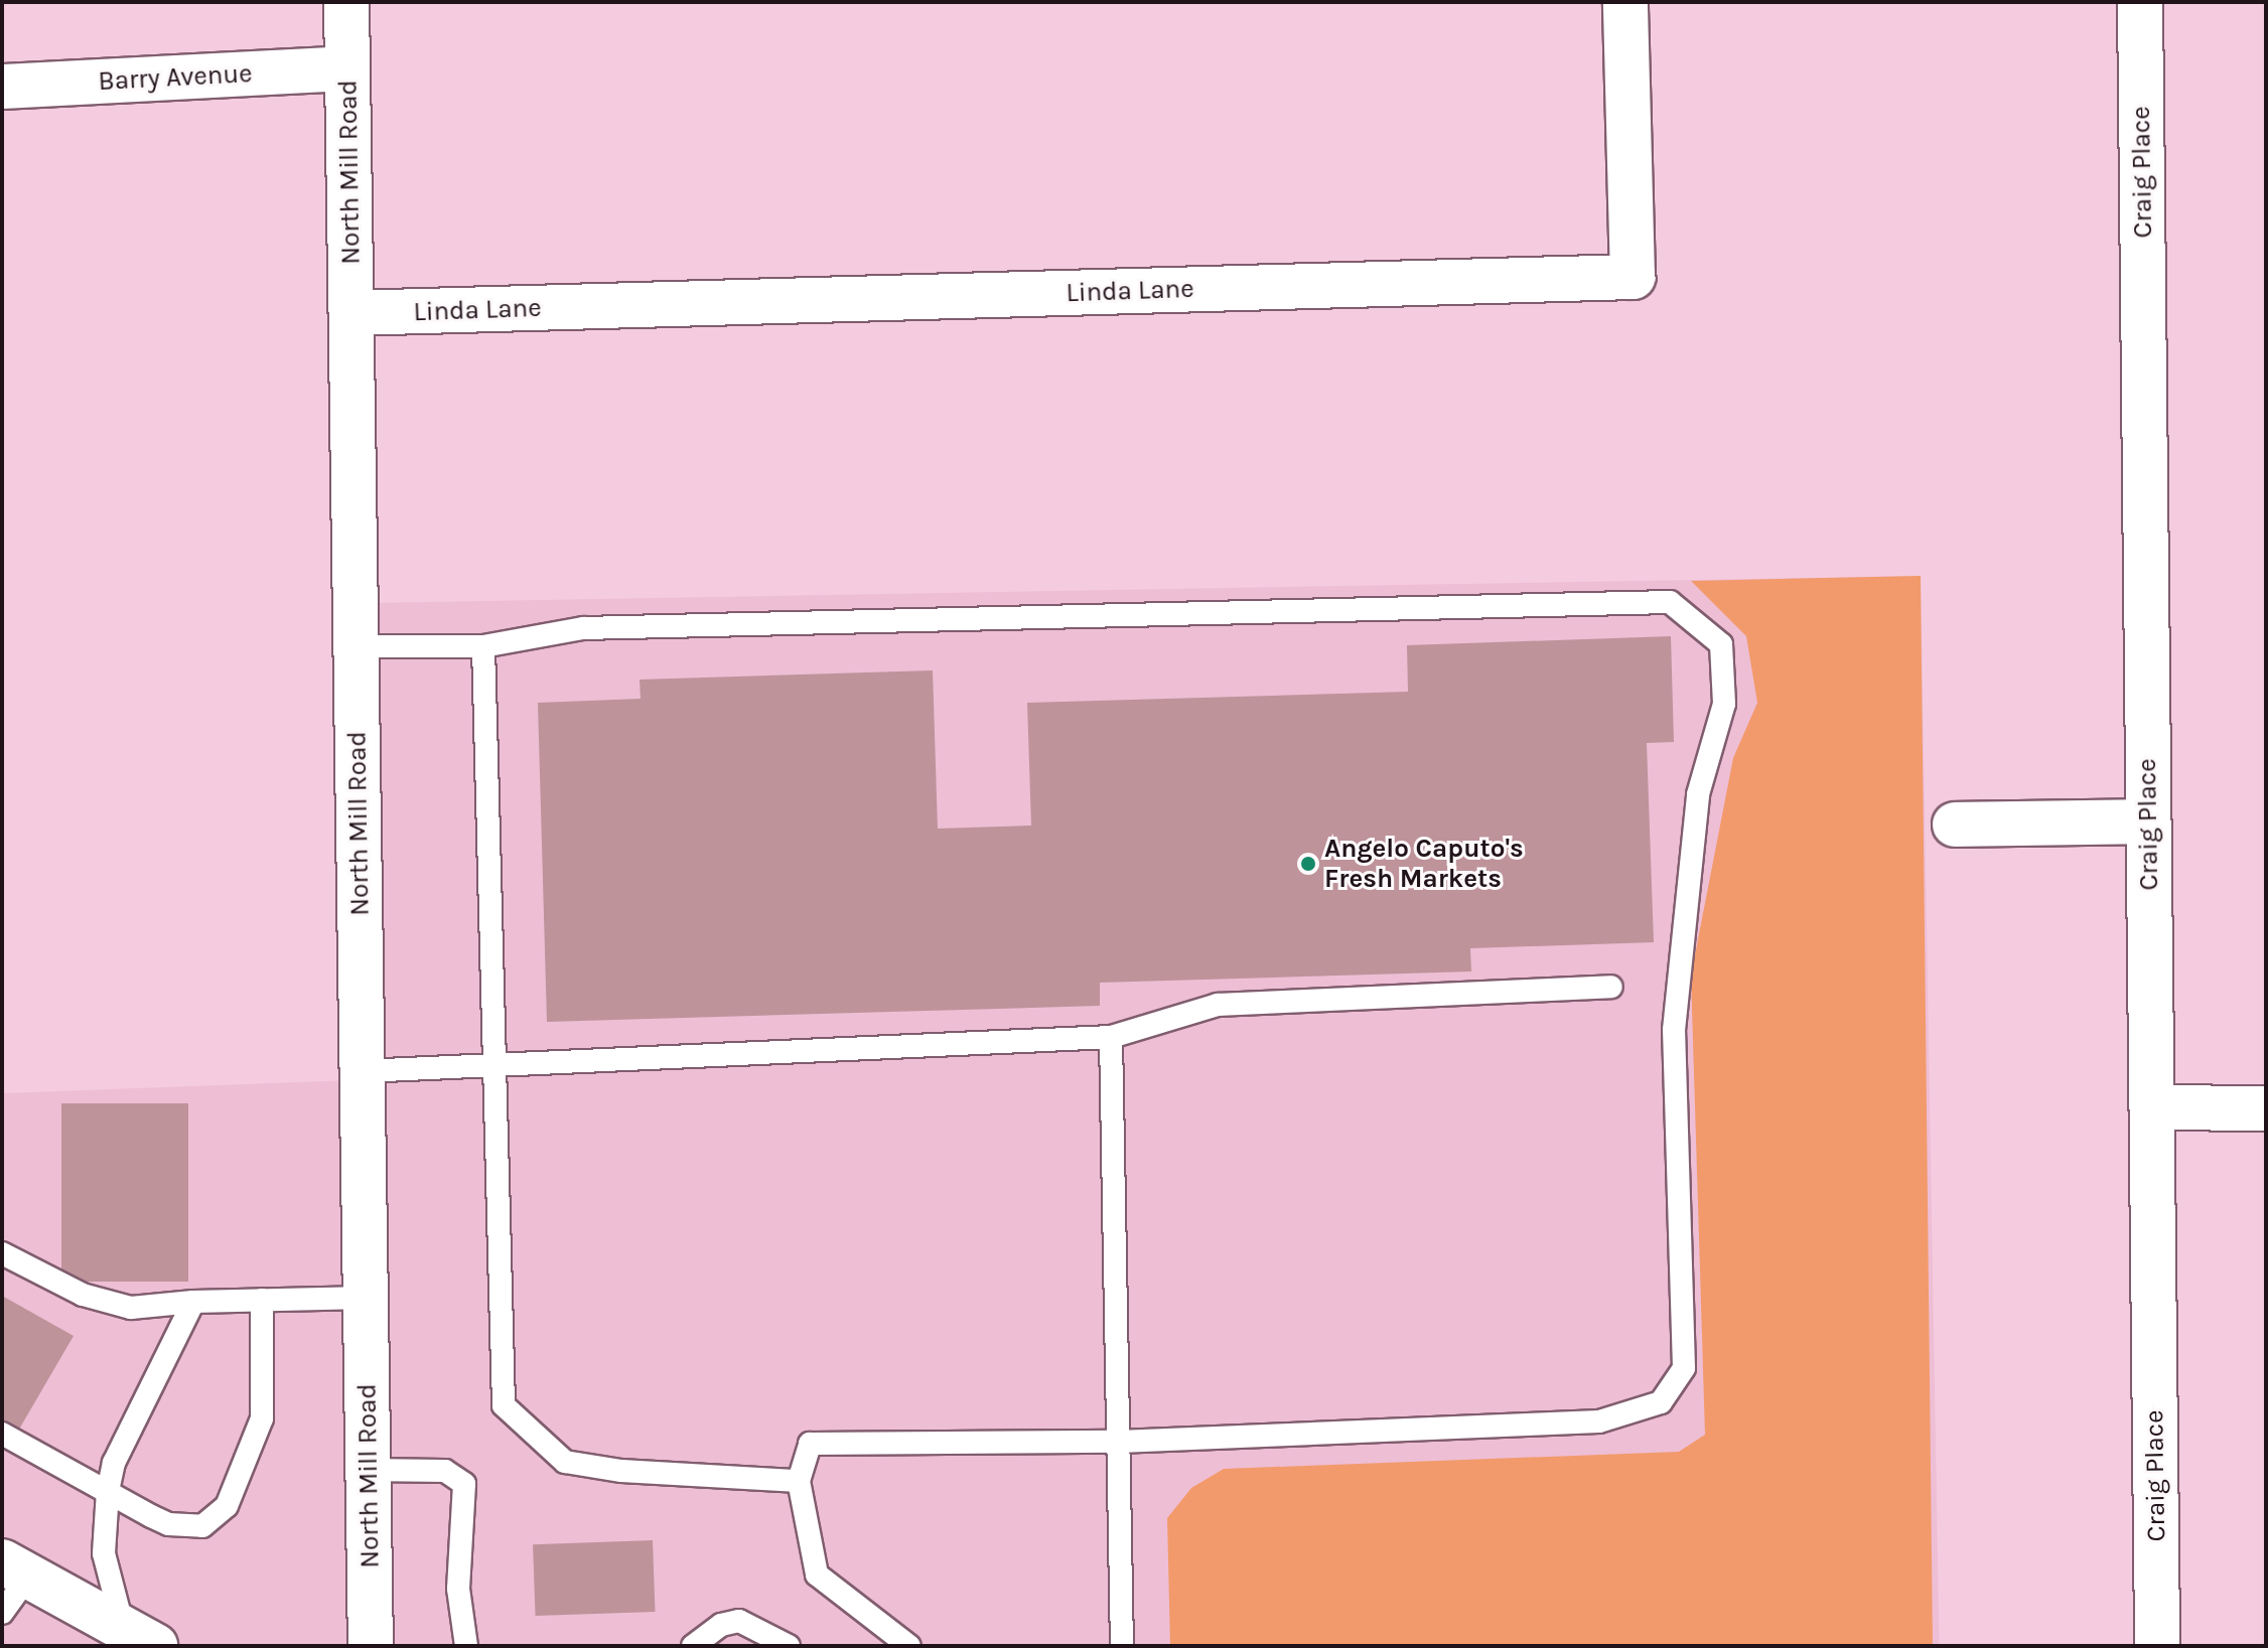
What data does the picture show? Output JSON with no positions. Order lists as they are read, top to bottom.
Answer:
{
  "streets": {
    "street": [
      "Barry Avenue",
      "North Mill Road",
      "Craig Place",
      "Linda Lane"
    ]
  },
  "crossings": [
    ["Barry Avenue", "North Mill Road"],
    ["North Mill Road", "Linda Lane"]
  ],
  "places": ["Angelo Caputo's Fresh Markets"]
}
